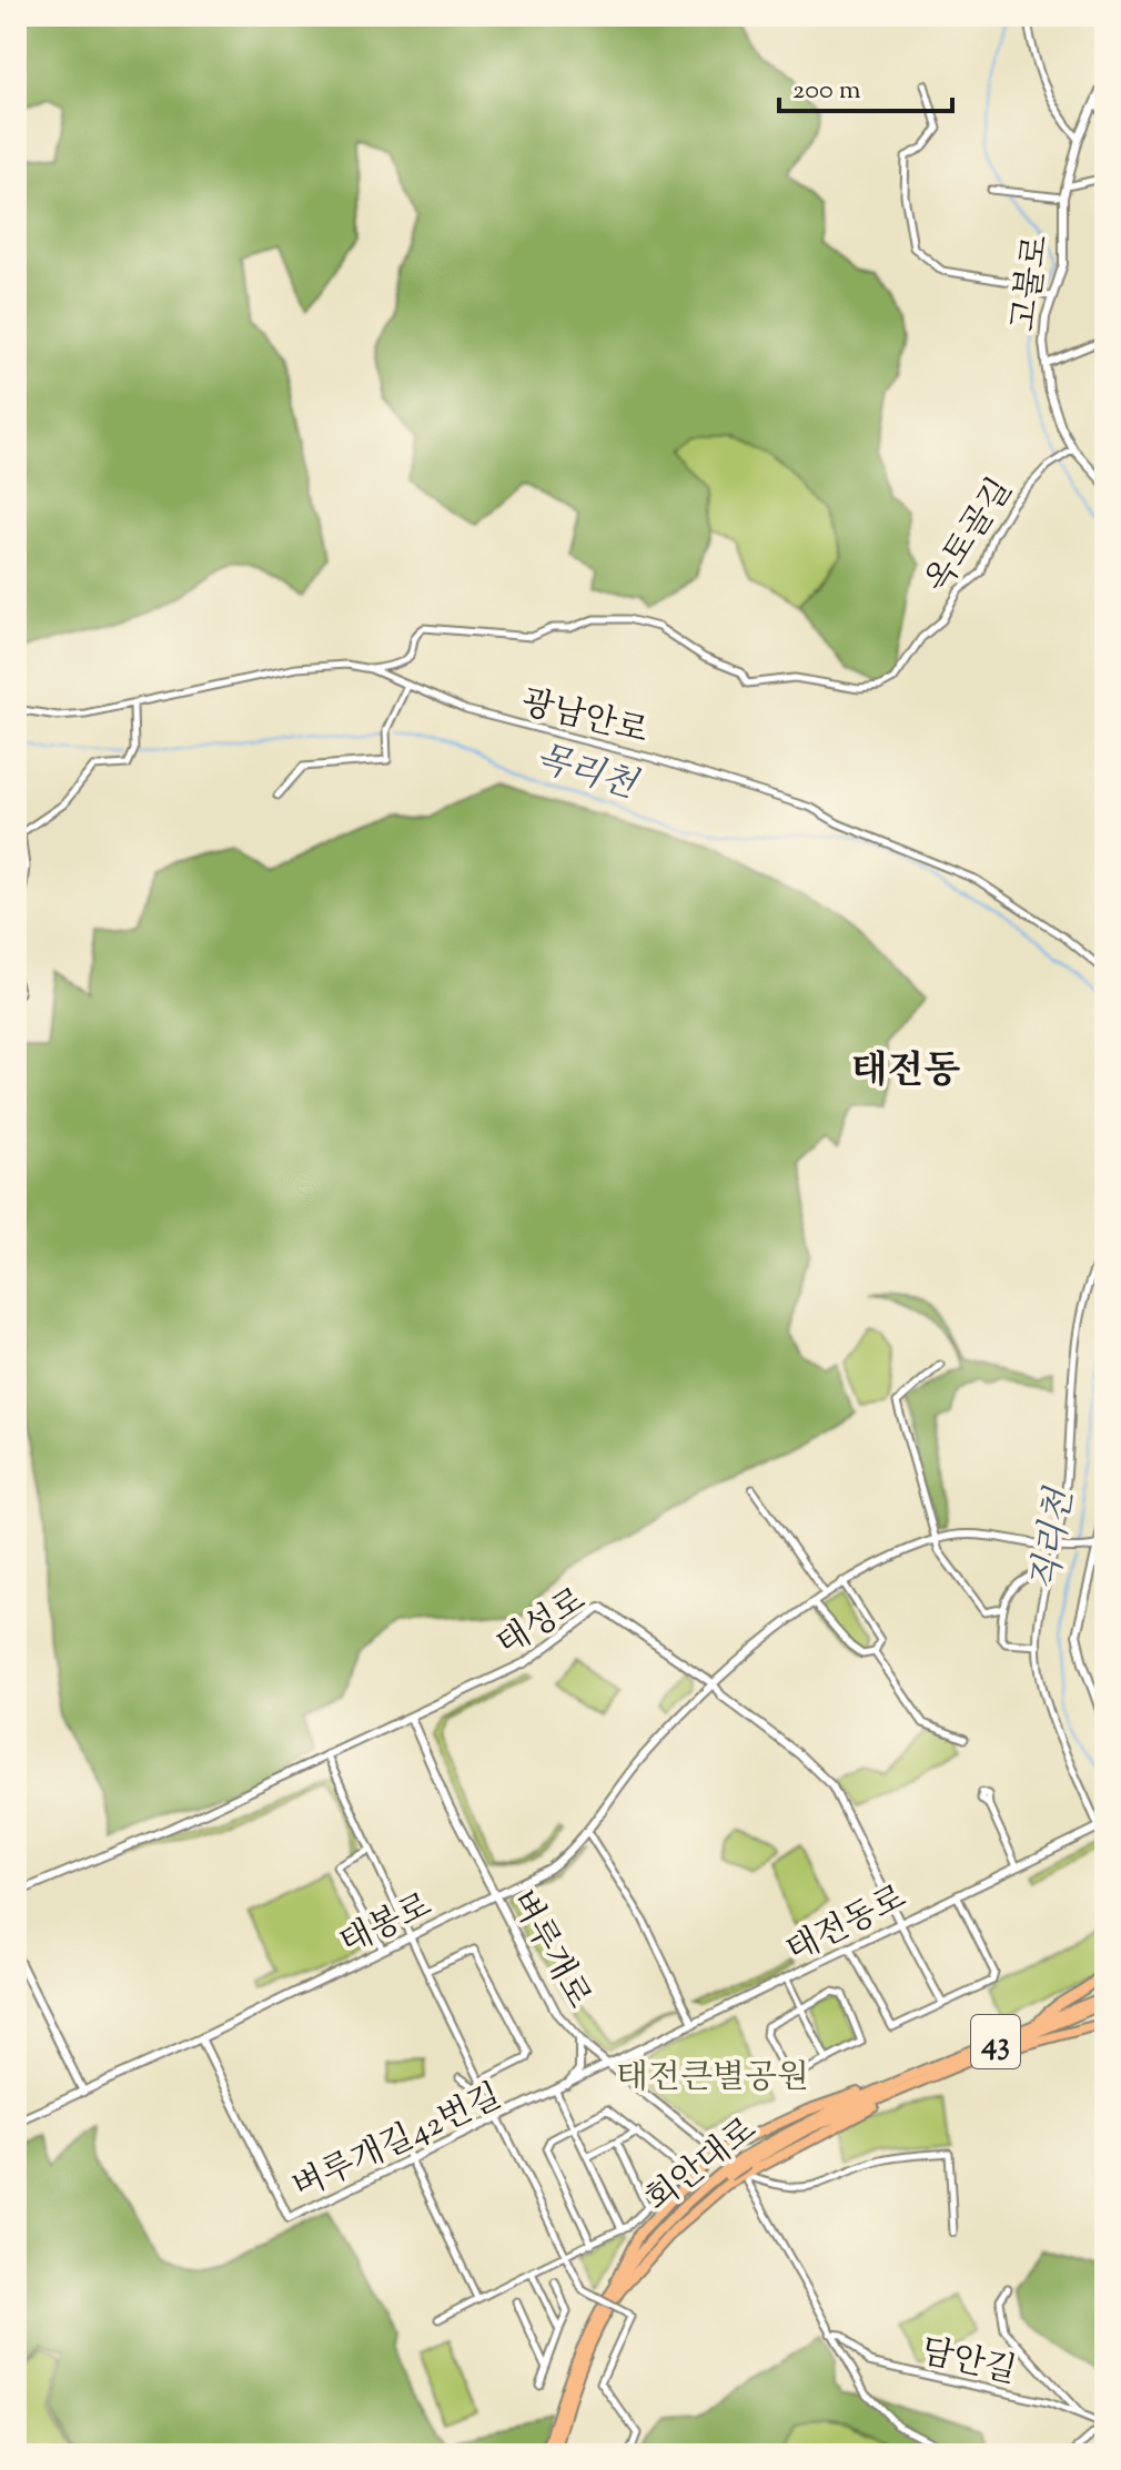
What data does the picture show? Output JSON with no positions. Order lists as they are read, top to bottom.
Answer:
{
  "streets": {
    "highway": ["43", "회안대로"],
    "street": [
      "고불로",
      "옥토골길",
      "광남안로",
      "태성로",
      "태봉로",
      "태전동로",
      "벼루개로",
      "벼루개길42번길",
      "담안길"
    ]
  },
  "crossings": [
    ["고불로", "옥토골길"],
    ["옥토골길", "광남안로"],
    ["태성로", "태봉로"],
    ["태성로", "태전동로"],
    ["태성로", "벼루개로"],
    ["태봉로", "벼루개로"],
    ["태봉로", "벼루개길42번길"],
    ["태전동로", "벼루개로"],
    ["태전동로", "벼루개길42번길"],
    ["벼루개로", "벼루개길42번길"]
  ],
  "districts": ["태전동"],
  "water": ["목리천", "직리천"],
  "parks": ["태전큰별공원"],
  "scale_bar": "200 m"
}
